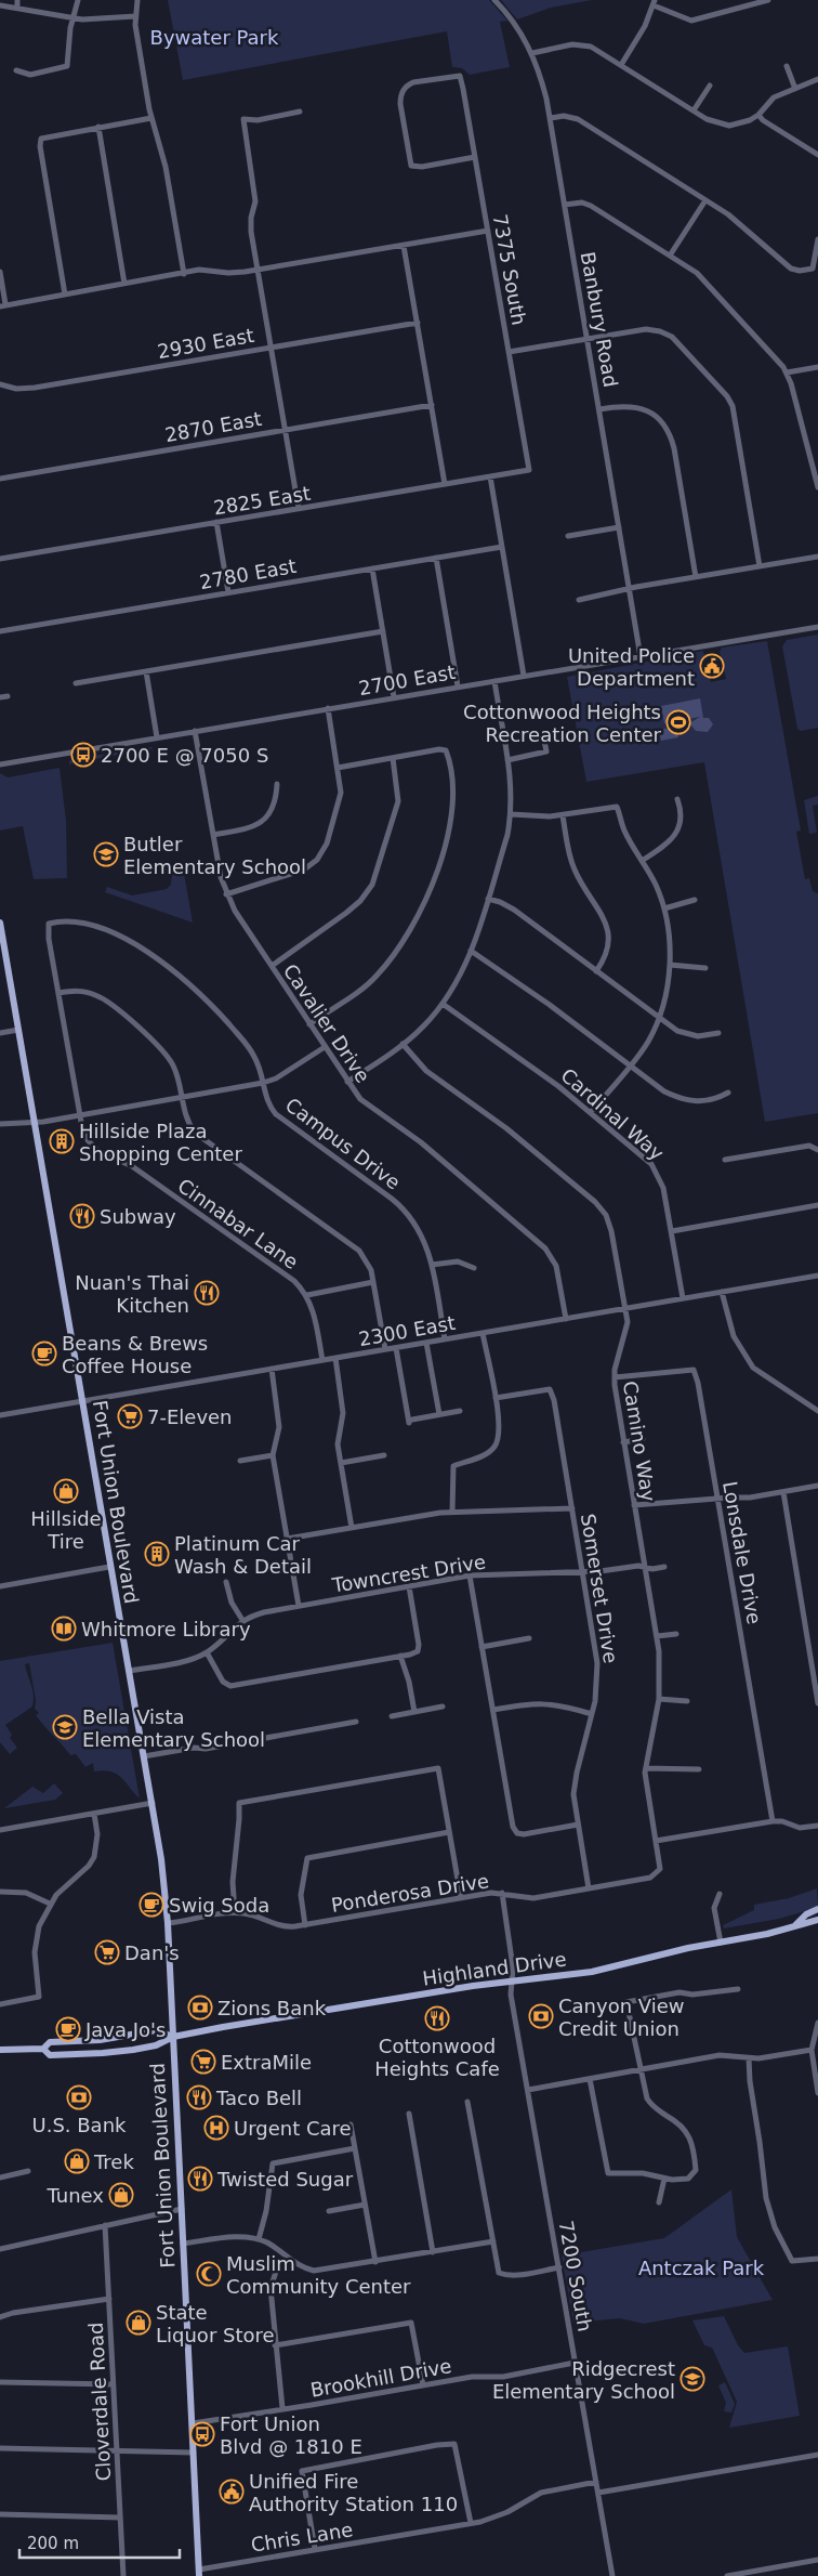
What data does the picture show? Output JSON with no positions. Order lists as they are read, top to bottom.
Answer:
{
  "streets": {
    "main road": ["Fort Union Boulevard", "Highland Drive"],
    "street": [
      "7375 South",
      "Banbury Road",
      "2930 East",
      "2870 East",
      "2825 East",
      "2780 East",
      "2700 East",
      "Cavalier Drive",
      "Cardinal Way",
      "Campus Drive",
      "Cinnabar Lane",
      "2300 East",
      "Camino Way",
      "Lonsdale Drive",
      "Towncrest Drive",
      "Somerset Drive",
      "Ponderosa Drive",
      "7200 South",
      "Brookhill Drive",
      "Cloverdale Road",
      "Chris Lane"
    ]
  },
  "crossings": [
    ["7375 South", "2825 East"],
    ["Banbury Road", "2700 East"],
    ["2700 East", "Cavalier Drive"],
    ["Cavalier Drive", "2300 East"],
    ["Cardinal Way", "2300 East"],
    ["Campus Drive", "Cinnabar Lane"],
    ["Campus Drive", "2300 East"],
    ["Cinnabar Lane", "2300 East"],
    ["2300 East", "Camino Way"],
    ["2300 East", "Fort Union Boulevard"],
    ["Camino Way", "Lonsdale Drive"],
    ["Camino Way", "Towncrest Drive"],
    ["Camino Way", "Ponderosa Drive"],
    ["Fort Union Boulevard", "Towncrest Drive"],
    ["Fort Union Boulevard", "Ponderosa Drive"],
    ["Fort Union Boulevard", "Highland Drive"],
    ["Fort Union Boulevard", "Brookhill Drive"],
    ["Fort Union Boulevard", "Chris Lane"],
    ["Towncrest Drive", "Somerset Drive"],
    ["Somerset Drive", "Ponderosa Drive"],
    ["Ponderosa Drive", "7200 South"],
    ["Highland Drive", "7200 South"],
    ["7200 South", "Brookhill Drive"],
    ["7200 South", "Chris Lane"]
  ],
  "parks": ["Bywater Park", "Antczak Park"],
  "places": {
    "public building": ["United Police Department", "Unified Fire Authority Station 110"],
    "sports": ["Cottonwood Heights Recreation Center"],
    "bus stop": ["2700 E @ 7050 S", "Fort Union Blvd @ 1810 E"],
    "school or university": ["Butler Elementary School", "Bella Vista Elementary School", "Ridgecrest Elementary School"],
    "building": ["Hillside Plaza Shopping Center", "Platinum Car Wash & Detail"],
    "restaurant": [
      "Subway",
      "Nuan's Thai Kitchen",
      "Cottonwood Heights Cafe",
      "Taco Bell",
      "Twisted Sugar"
    ],
    "cafe": ["Beans & Brews Coffee House", "Swig Soda", "Java Jo's"],
    "supermarket": ["7-Eleven", "Dan's", "ExtraMile"],
    "shop": [
      "Hillside Tire",
      "Trek",
      "Tunex",
      "State Liquor Store"
    ],
    "library": ["Whitmore Library"],
    "bank": ["Zions Bank", "Canyon View Credit Union", "U.S. Bank"],
    "hospital": ["Urgent Care"],
    "mosque": ["Muslim Community Center"]
  },
  "scale_bar": "200 m"
}
